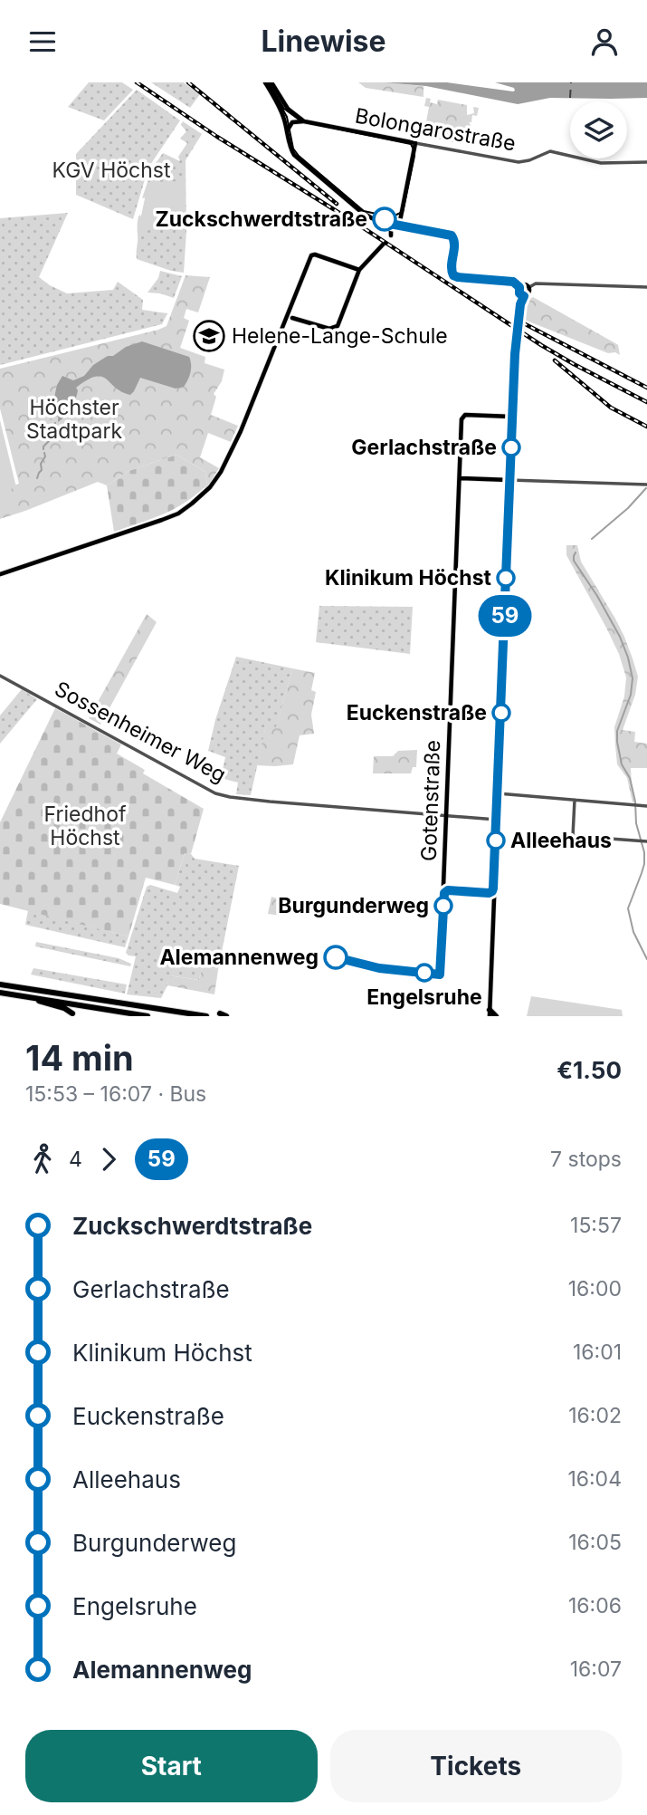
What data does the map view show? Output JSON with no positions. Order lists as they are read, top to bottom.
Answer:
{
  "streets": {
    "main road": ["Bolongarostraße", "Gotenstraße"],
    "street": ["Sossenheimer Weg"]
  },
  "crossings": [
    ["Sossenheimer Weg", "Gotenstraße"]
  ],
  "parks": ["KGV Höchst", "Höchster Stadtpark", "Friedhof Höchst"],
  "places": {
    "other": [
      "Zuckschwerdtstraße",
      "Gerlachstraße",
      "Klinikum Höchst",
      "Euckenstraße",
      "Alleehaus",
      "Burgunderweg",
      "Alemannenweg",
      "Engelsruhe"
    ],
    "school or university": ["Helene-Lange-Schule"]
  },
  "lines": ["bus line 59"],
  "page": {
    "header": "Linewise",
    "on_map": "59",
    "heading": ["14 min", "15:53 – 16:07 · Bus", "€1.50"],
    "legs": ["4", "59", "7 stops"],
    "list": [
      {
        "name": "Zuckschwerdtstraße",
        "value": "15:57"
      },
      {
        "name": "Gerlachstraße",
        "value": "16:00"
      },
      {
        "name": "Klinikum Höchst",
        "value": "16:01"
      },
      {
        "name": "Euckenstraße",
        "value": "16:02"
      },
      {
        "name": "Alleehaus",
        "value": "16:04"
      },
      {
        "name": "Burgunderweg",
        "value": "16:05"
      },
      {
        "name": "Engelsruhe",
        "value": "16:06"
      },
      {
        "name": "Alemannenweg",
        "value": "16:07"
      }
    ],
    "buttons": ["Start", "Tickets"]
  }
}
